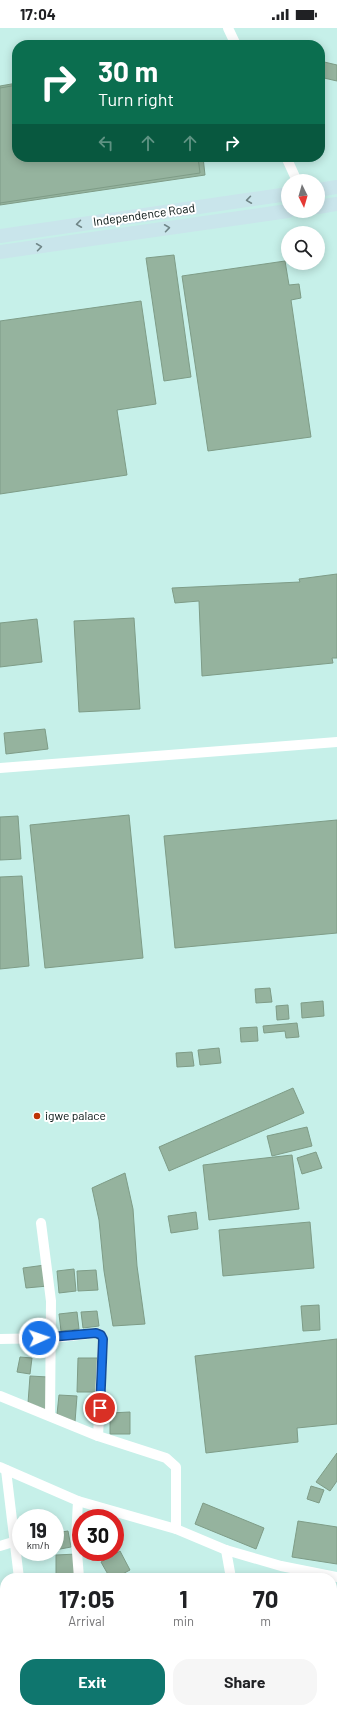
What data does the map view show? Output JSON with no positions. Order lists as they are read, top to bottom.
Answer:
{
  "streets": {
    "main road": ["Independence Road"]
  },
  "places": ["igwe palace"],
  "north": "bottom",
  "page": {
    "status": "17:04",
    "turn": ["30 m", "Turn right"],
    "speed": "19 km/h",
    "limit": "30",
    "eta": [
      "17:05",
      "Arrival",
      "1",
      "min",
      "70",
      "m"
    ],
    "buttons": ["Exit", "Share"]
  }
}
